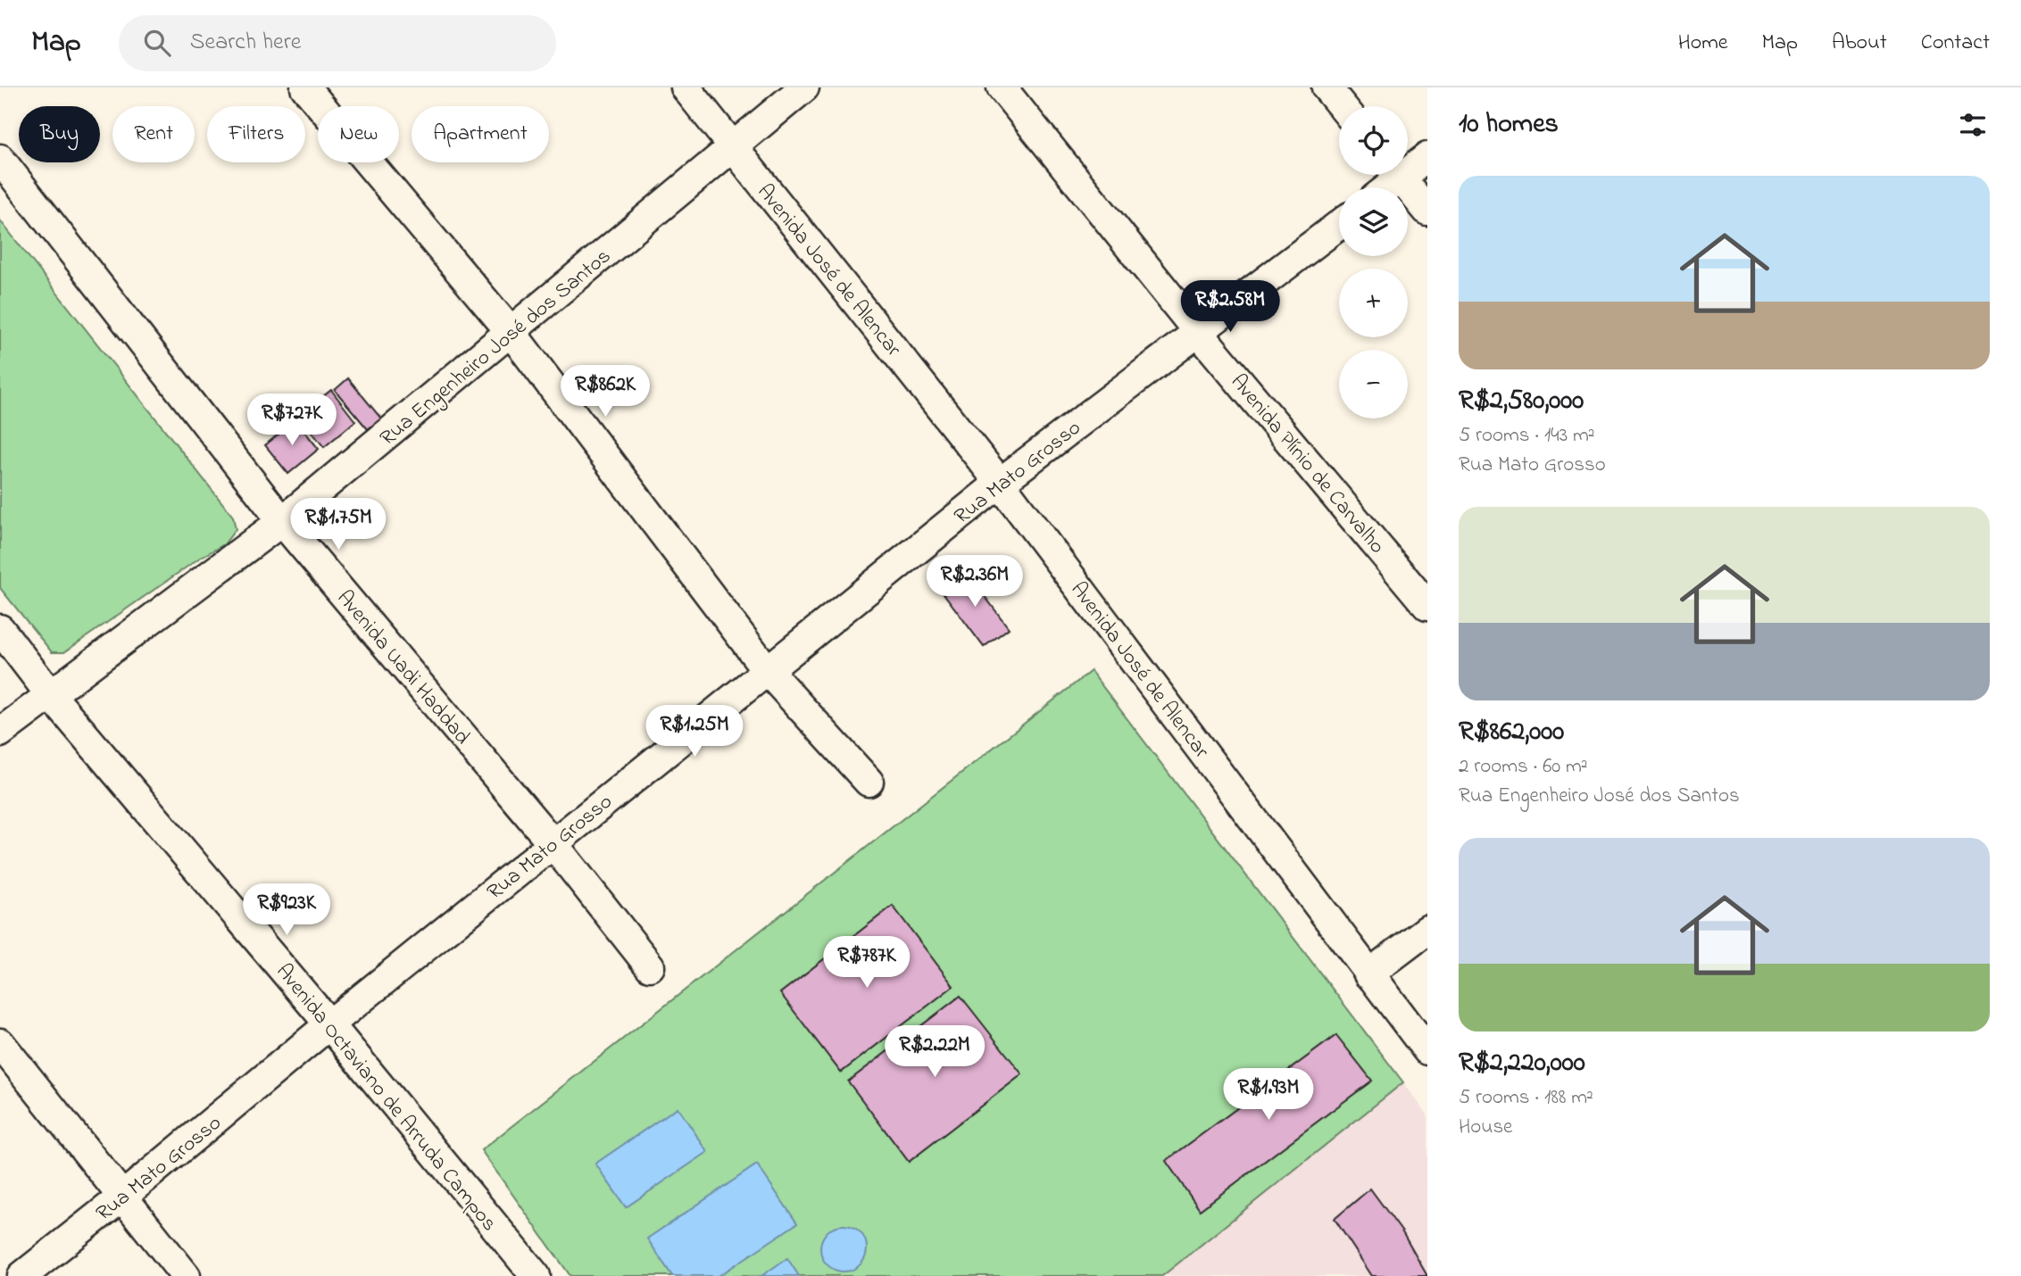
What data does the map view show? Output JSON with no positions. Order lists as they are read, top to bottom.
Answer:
{
  "streets": {
    "street": [
      "Avenida José de Alencar",
      "Rua Engenheiro José dos Santos",
      "Avenida Plínio de Carvalho",
      "Rua Mato Grosso",
      "Avenida Uadi Haddad",
      "Avenida Octaviano de Arruda Campos"
    ]
  },
  "crossings": [
    ["Avenida José de Alencar", "Rua Engenheiro José dos Santos"],
    ["Avenida José de Alencar", "Rua Mato Grosso"],
    ["Rua Engenheiro José dos Santos", "Avenida Uadi Haddad"],
    ["Rua Engenheiro José dos Santos", "Avenida Octaviano de Arruda Campos"],
    ["Avenida Plínio de Carvalho", "Rua Mato Grosso"],
    ["Rua Mato Grosso", "Avenida Uadi Haddad"],
    ["Rua Mato Grosso", "Avenida Octaviano de Arruda Campos"]
  ],
  "page": {
    "header": "Map",
    "search": "Search here",
    "nav": [
      "Home",
      "Map",
      "About",
      "Contact"
    ],
    "heading": "10 homes",
    "map_buttons": ["+", "−"],
    "chip": [
      "Buy",
      "Rent",
      "Filters",
      "New",
      "Apartment"
    ],
    "list": [
      {
        "name": "R$2,580,000",
        "note": "5 rooms · 143 m² · Rua Mato Grosso"
      },
      {
        "name": "R$862,000",
        "note": "2 rooms · 60 m² · Rua Engenheiro José dos Santos"
      },
      {
        "name": "R$2,220,000",
        "note": "5 rooms · 188 m² · House"
      }
    ],
    "price": [
      "R$2.58M",
      "R$862K",
      "R$727K",
      "R$1.75M",
      "R$2.36M",
      "R$1.25M",
      "R$923K",
      "R$787K",
      "R$2.22M",
      "R$1.93M"
    ]
  }
}
